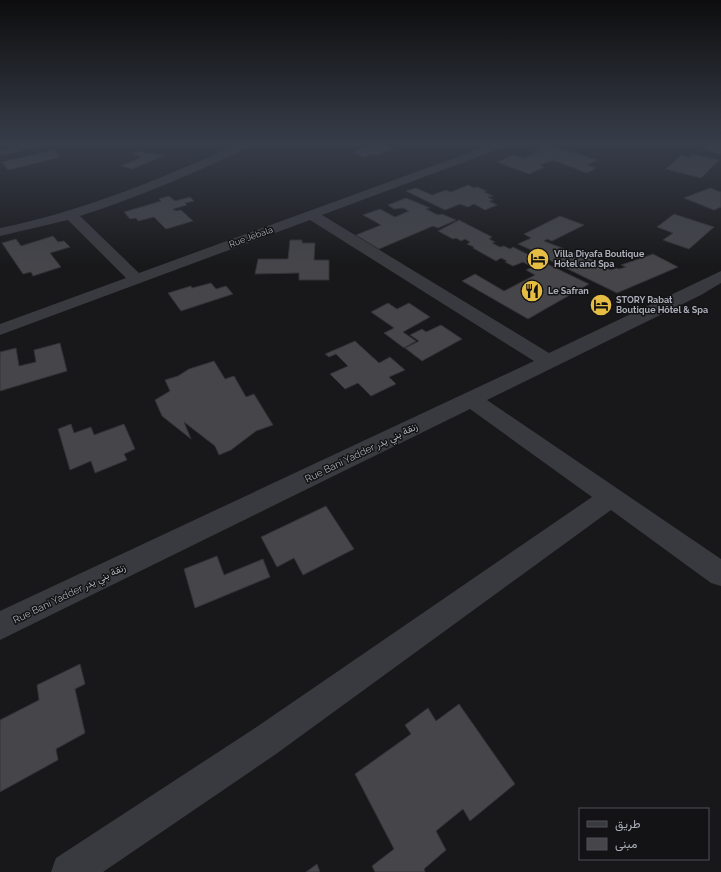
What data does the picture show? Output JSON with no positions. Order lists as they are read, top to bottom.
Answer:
{
  "streets": {
    "street": ["Rue Jebala", "Rue Bani Yadder زنقة بني يدر"]
  },
  "places": {
    "hotel": ["Villa Diyafa Boutique Hotel and Spa", "STORY Rabat Boutique Hôtel & Spa"],
    "restaurant": ["Le Safran"]
  },
  "legend": ["طريق", "مبنى"]
}
